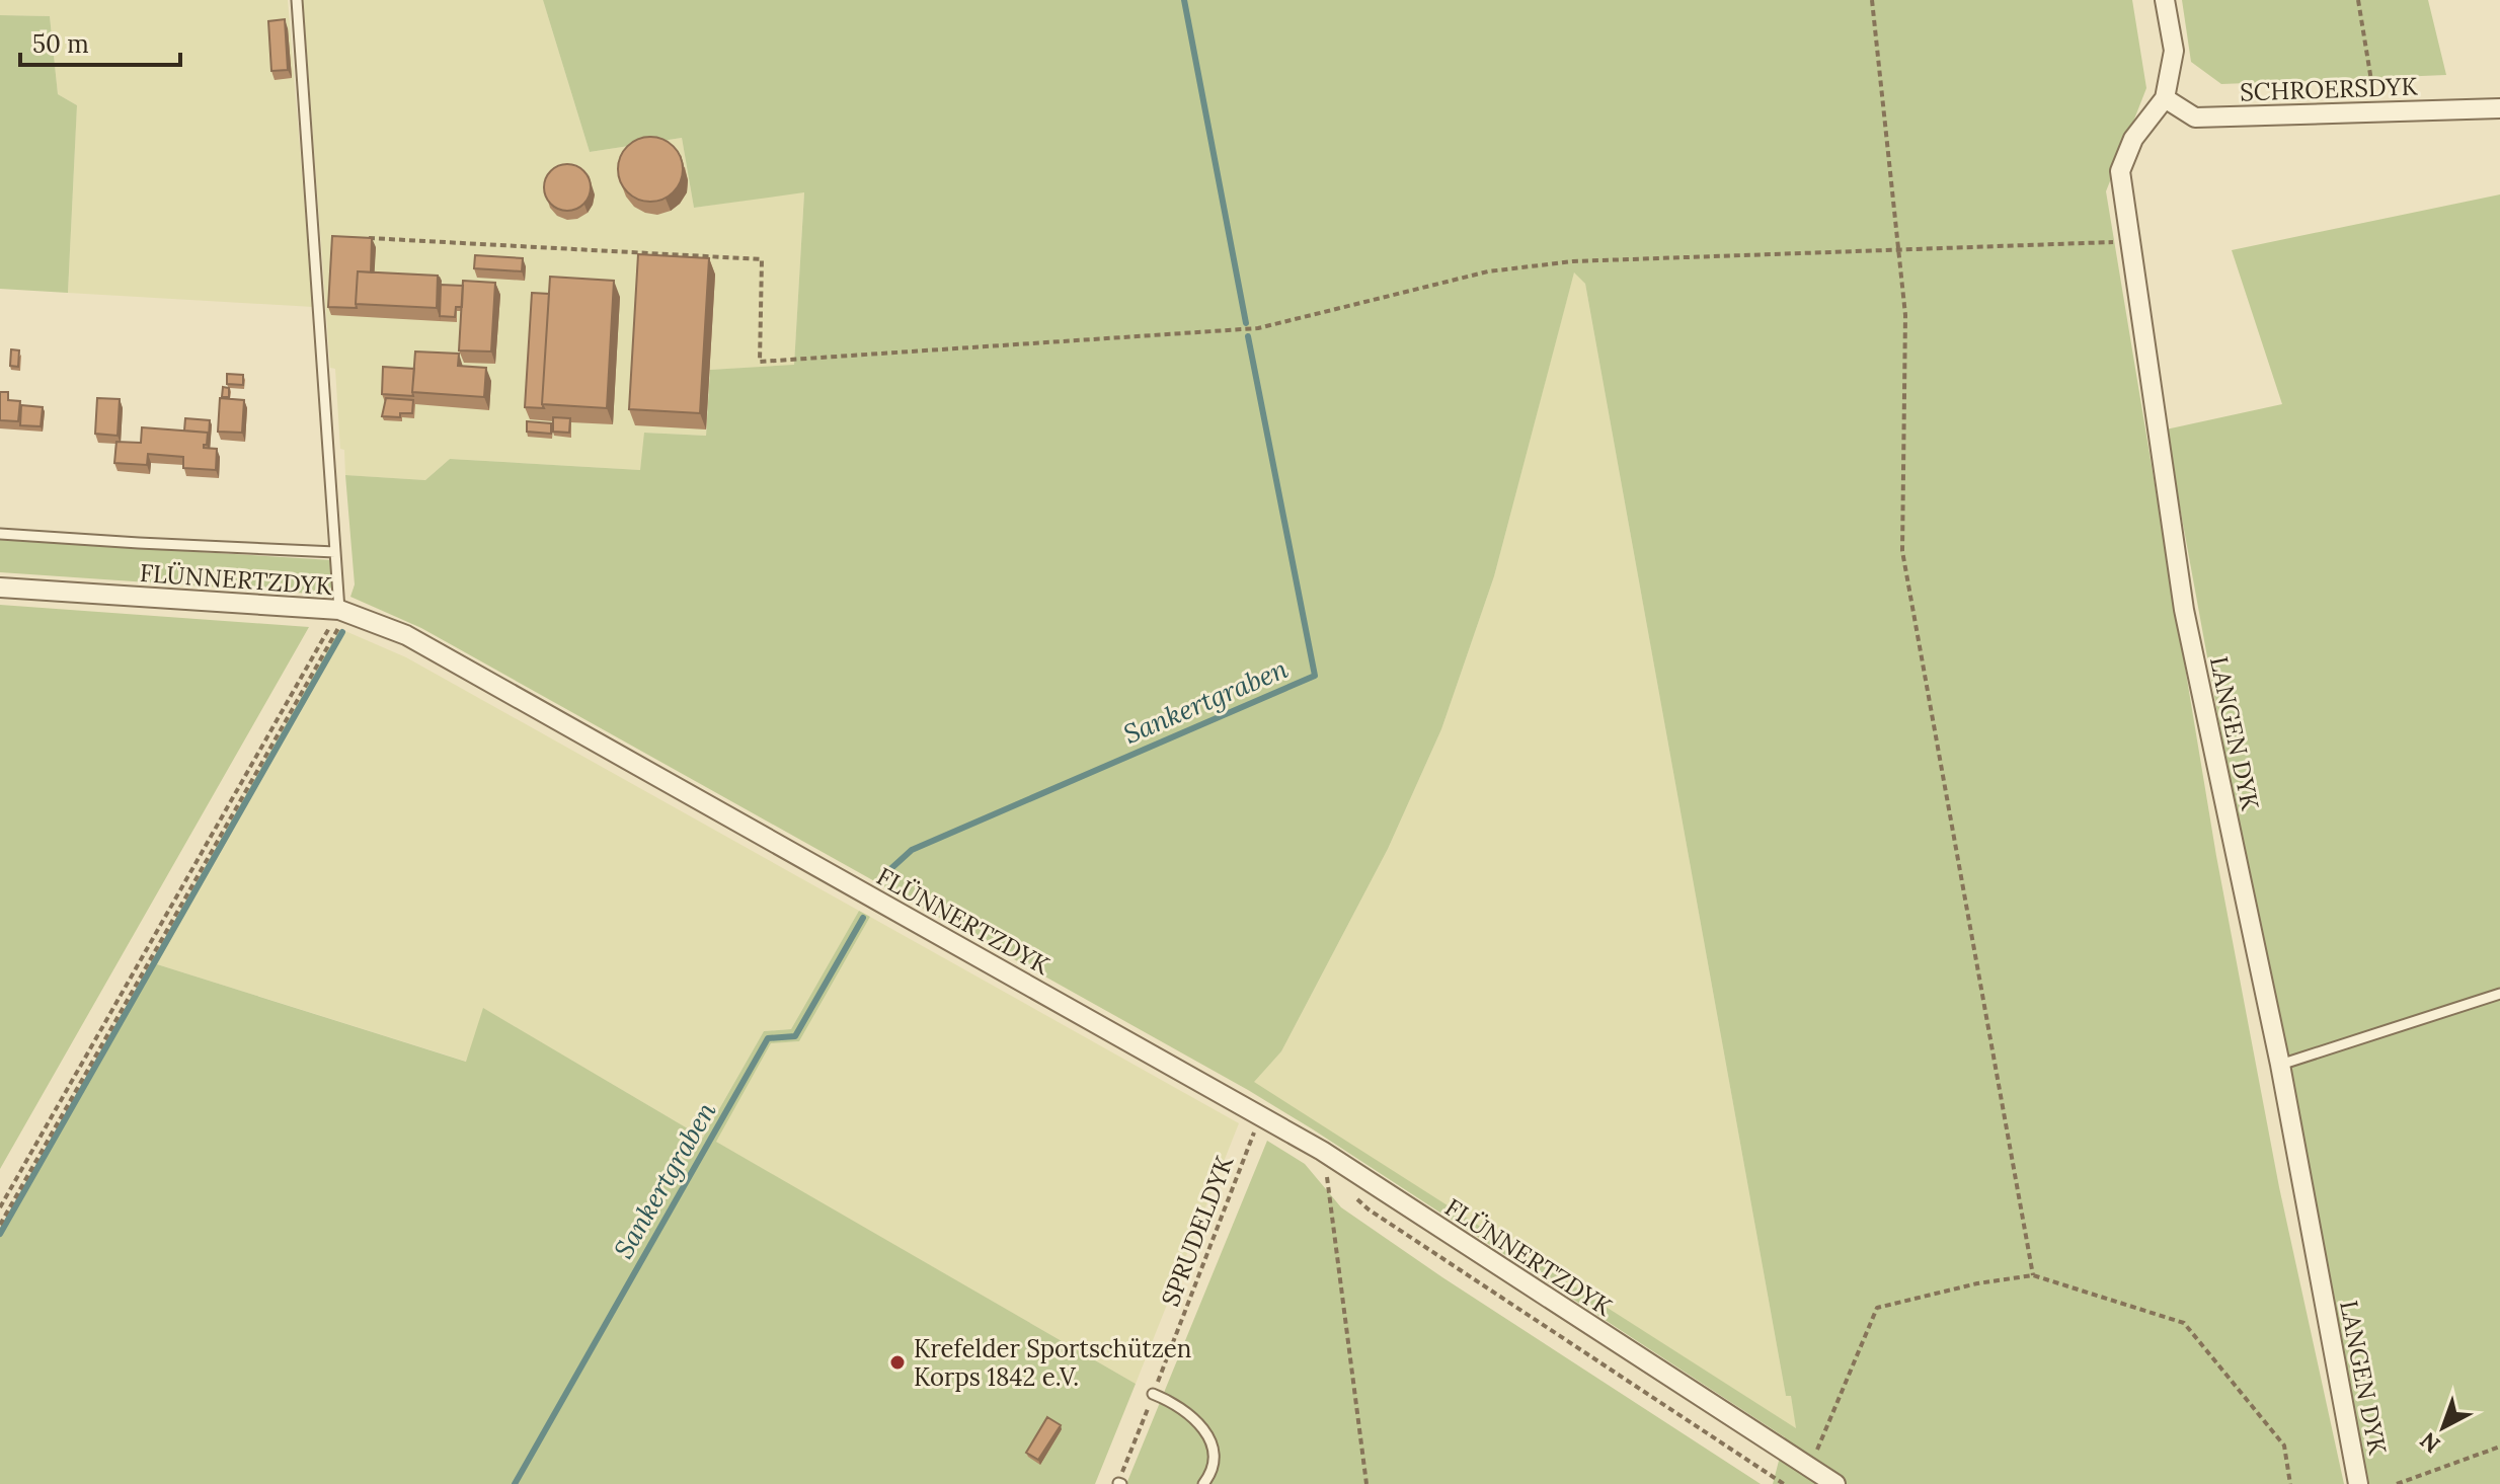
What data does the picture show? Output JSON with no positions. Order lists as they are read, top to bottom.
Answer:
{
  "streets": {
    "street": ["SCHROERSDYK", "FLÜNNERTZDYK", "LANGEN DYK"],
    "path": ["SPRUDELDYK"]
  },
  "crossings": [
    ["SCHROERSDYK", "LANGEN DYK"]
  ],
  "water": ["Sankertgraben"],
  "places": ["Krefelder Sportschützen Korps 1842 e.V."],
  "scale_bar": "50 m",
  "north": "bottom left"
}
